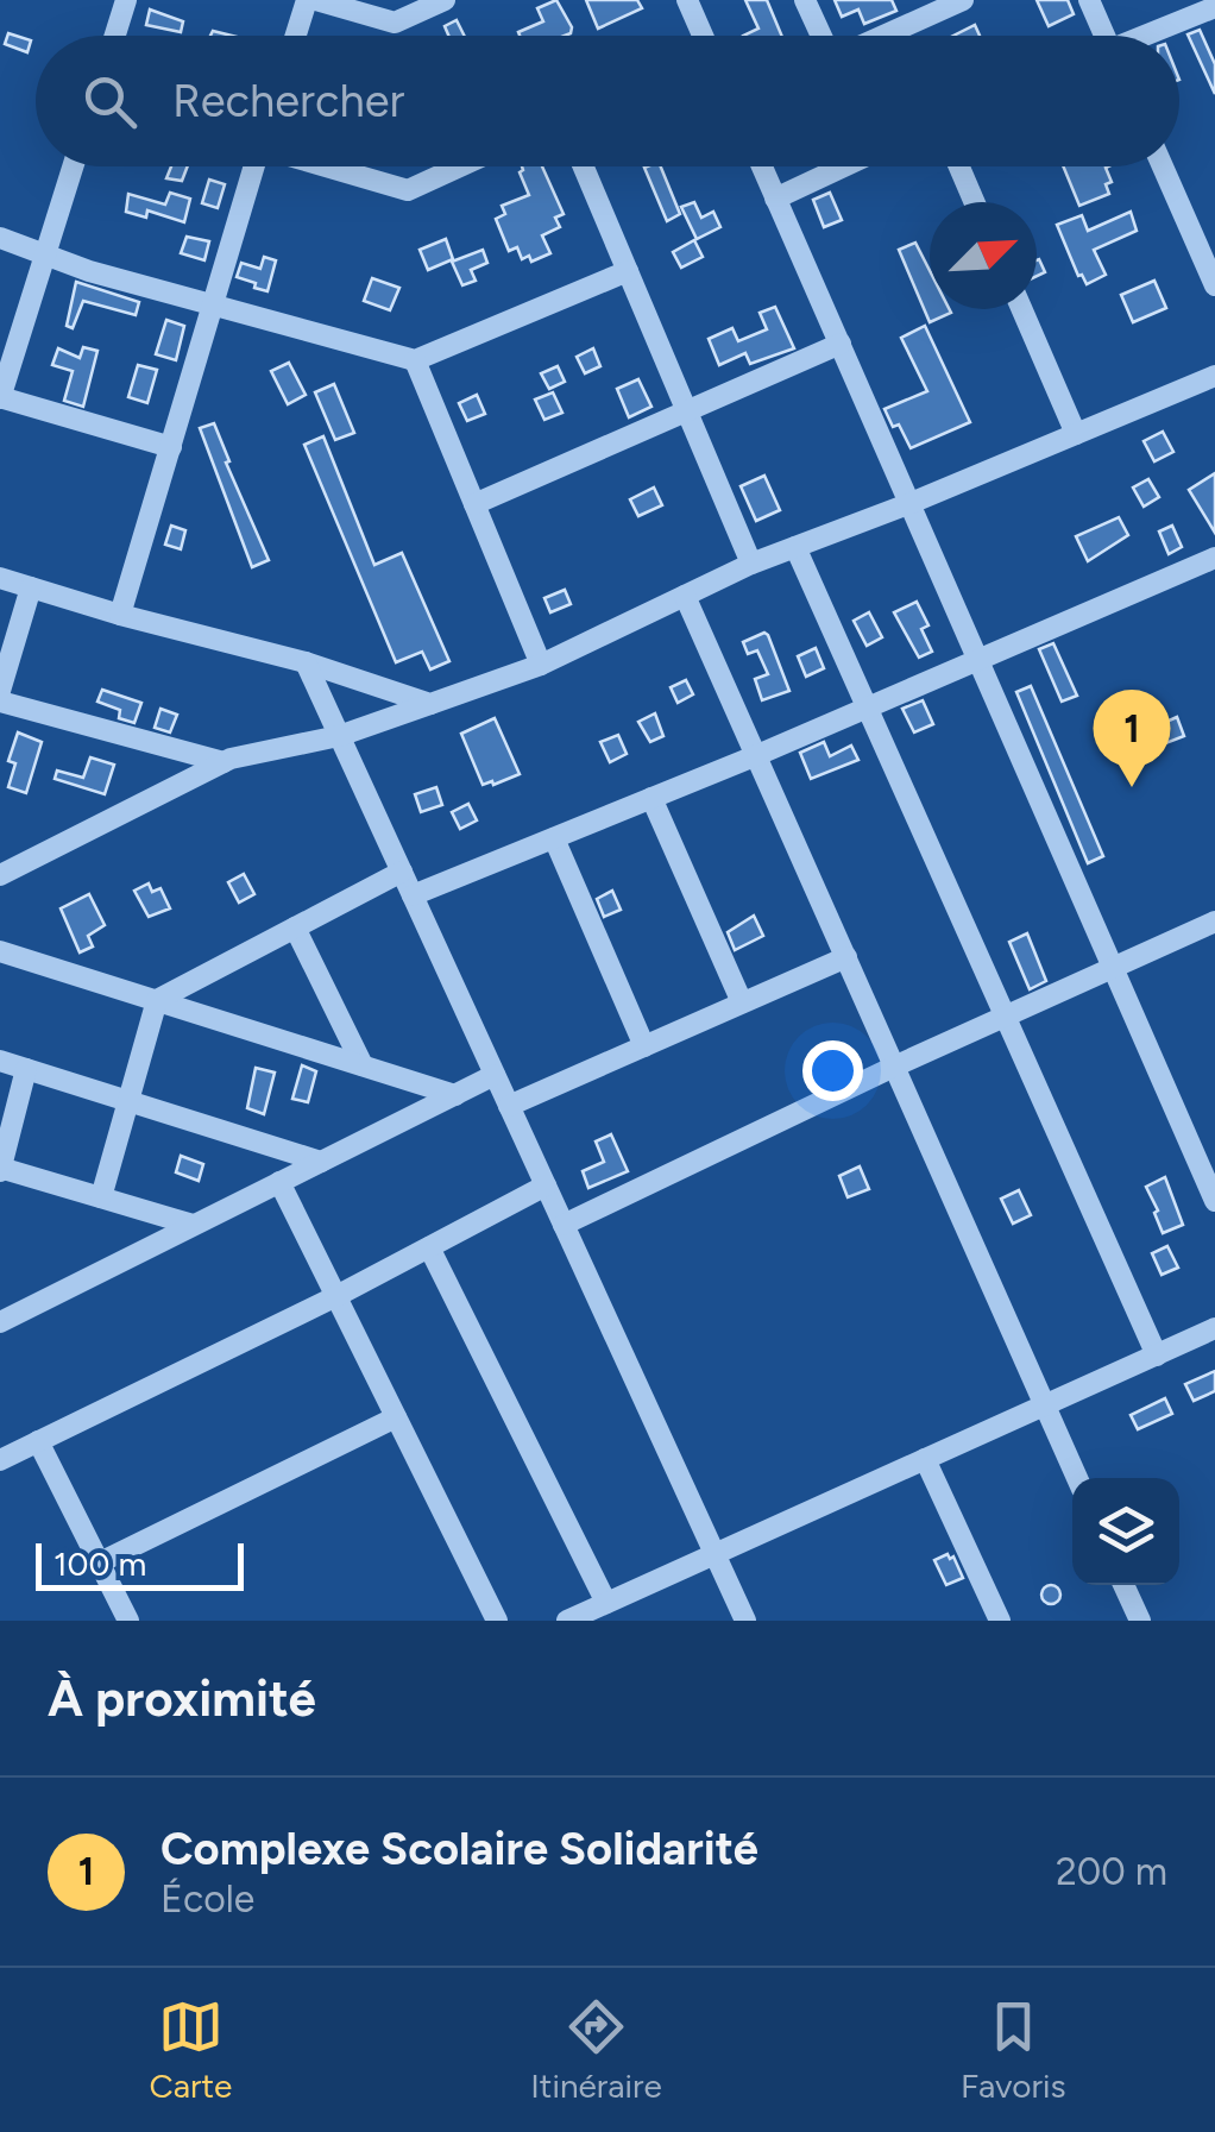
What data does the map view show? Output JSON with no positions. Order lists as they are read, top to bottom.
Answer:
{
  "scale_bar": "100 m",
  "north": "top right",
  "page": {
    "search": "Rechercher",
    "pins": "1",
    "scale": "100 m",
    "heading": "À proximité",
    "list": [
      {
        "mark": "1",
        "name": "Complexe Scolaire Solidarité",
        "note": "École",
        "value": "200 m"
      }
    ],
    "nav": ["Carte", "Itinéraire", "Favoris"]
  }
}
